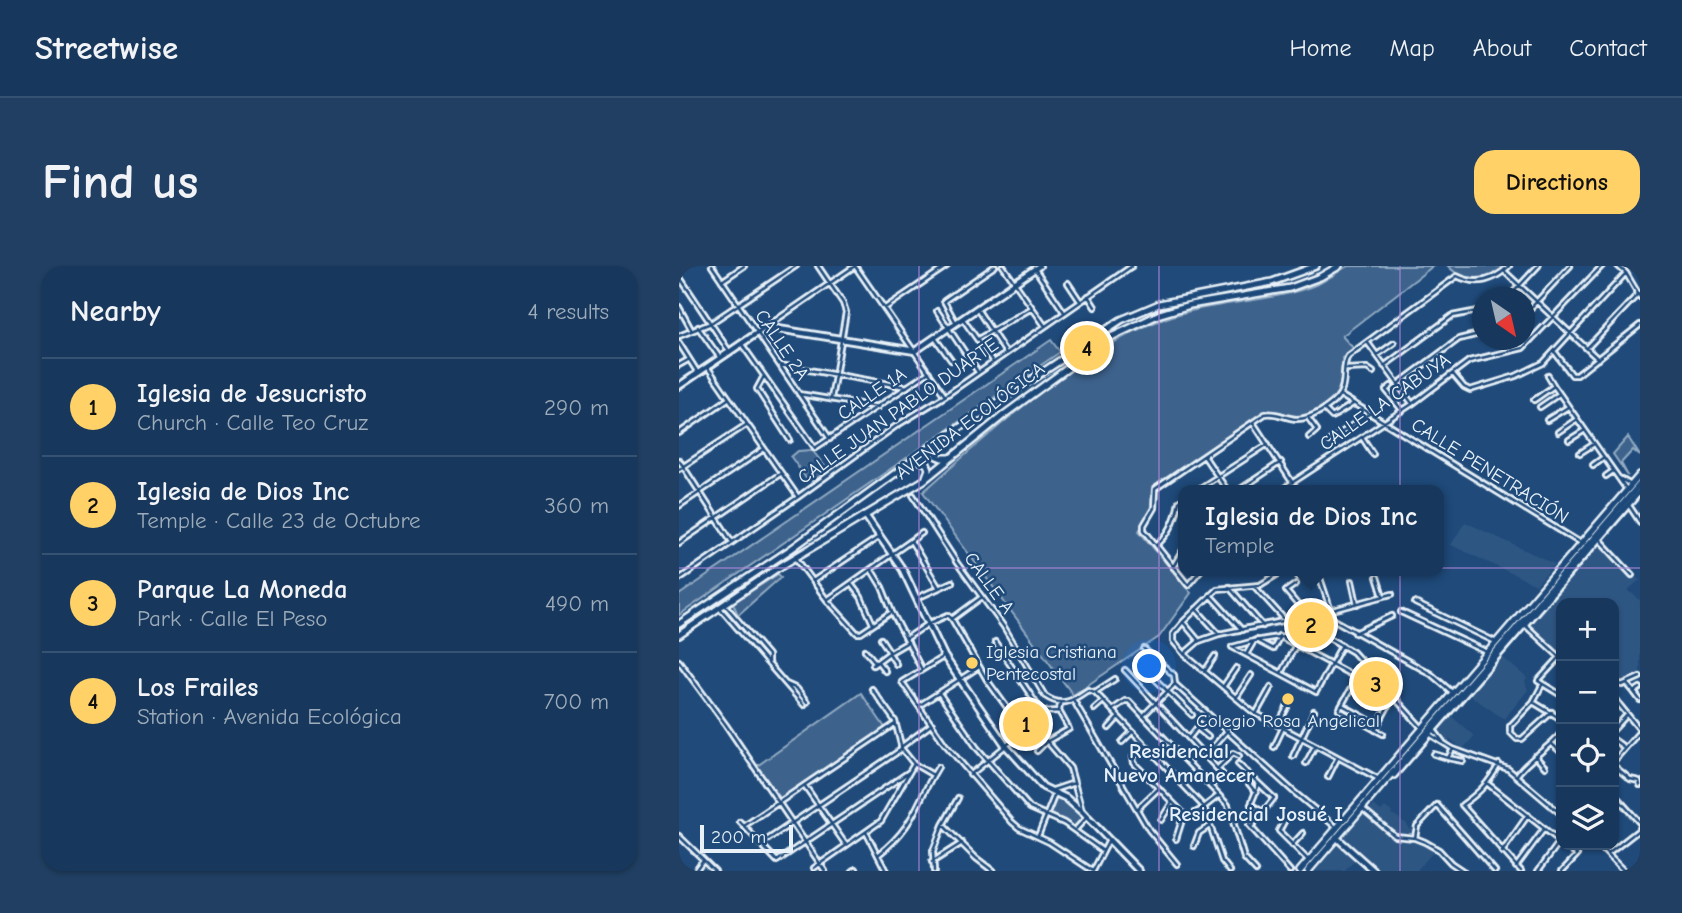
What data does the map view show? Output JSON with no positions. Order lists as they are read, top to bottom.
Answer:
{
  "streets": {
    "main road": ["AVENIDA ECOLÓGICA"],
    "street": [
      "CALLE 2A",
      "CALLE 1A",
      "CALLE LA CABUYA",
      "CALLE JUAN PABLO DUARTE",
      "CALLE PENETRACIÓN",
      "CALLE A"
    ]
  },
  "crossings": [
    ["CALLE 2A", "CALLE 1A"],
    ["CALLE LA CABUYA", "CALLE PENETRACIÓN"]
  ],
  "districts": ["Residencial Nuevo Amanecer", "Residencial Josué I"],
  "places": ["Iglesia Cristiana Pentecostal", "Colegio Rosa Angelical"],
  "scale_bar": "200 m",
  "north": "bottom right",
  "page": {
    "header": "Streetwise",
    "nav": [
      "Home",
      "Map",
      "About",
      "Contact"
    ],
    "buttons": "Directions",
    "title": "Find us",
    "heading": ["Nearby", "4 results"],
    "pins": [
      "4",
      "2",
      "3",
      "1"
    ],
    "list": [
      {
        "mark": "1",
        "name": "Iglesia de Jesucristo",
        "note": "Church · Calle Teo Cruz",
        "value": "290 m"
      },
      {
        "mark": "2",
        "name": "Iglesia de Dios Inc",
        "note": "Temple · Calle 23 de Octubre",
        "value": "360 m"
      },
      {
        "mark": "3",
        "name": "Parque La Moneda",
        "note": "Park · Calle El Peso",
        "value": "490 m"
      },
      {
        "mark": "4",
        "name": "Los Frailes",
        "note": "Station · Avenida Ecológica",
        "value": "700 m"
      }
    ],
    "popup": ["Iglesia de Dios Inc", "Temple"],
    "map_buttons": ["+", "−"],
    "scale": "200 m"
  }
}
